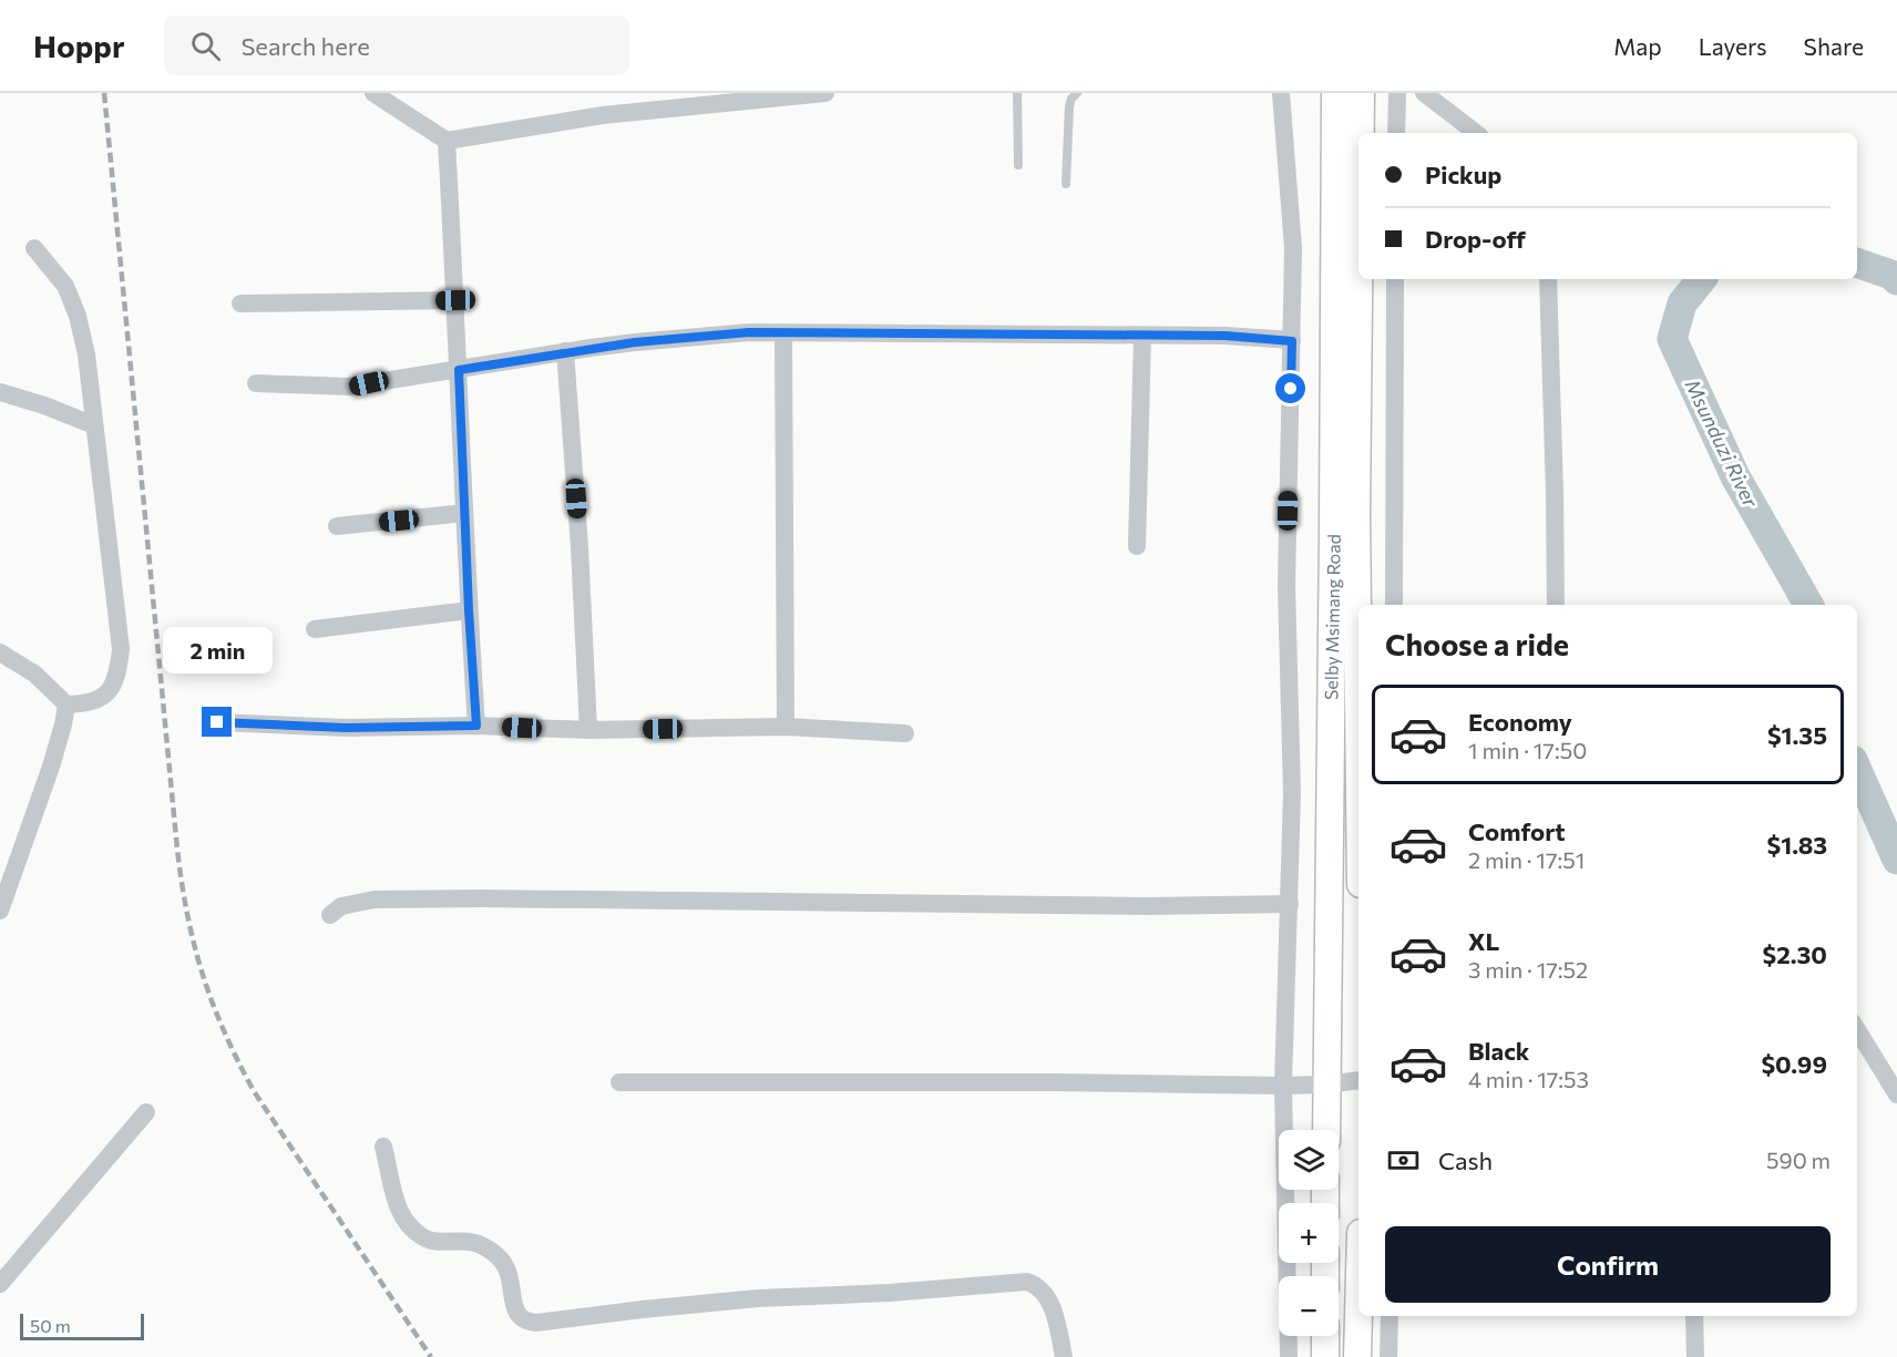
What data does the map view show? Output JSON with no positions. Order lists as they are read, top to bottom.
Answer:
{
  "streets": {
    "main road": ["Selby Msimang Road"]
  },
  "water": ["Msunduzi River"],
  "scale_bar": "50 m",
  "page": {
    "header": "Hoppr",
    "search": "Search here",
    "nav": ["Map", "Layers", "Share"],
    "banner": ["Pickup", "Drop-off"],
    "heading": "Choose a ride",
    "bubble": "2 min",
    "list": [
      {
        "name": "Economy",
        "note": "1 min · 17:50",
        "value": "$1.35"
      },
      {
        "name": "Comfort",
        "note": "2 min · 17:51",
        "value": "$1.83"
      },
      {
        "name": "XL",
        "note": "3 min · 17:52",
        "value": "$2.30"
      },
      {
        "name": "Black",
        "note": "4 min · 17:53",
        "value": "$0.99"
      }
    ],
    "pay": ["Cash", "590 m"],
    "map_buttons": ["+", "−"],
    "buttons": "Confirm",
    "scale": "50 m"
  }
}
